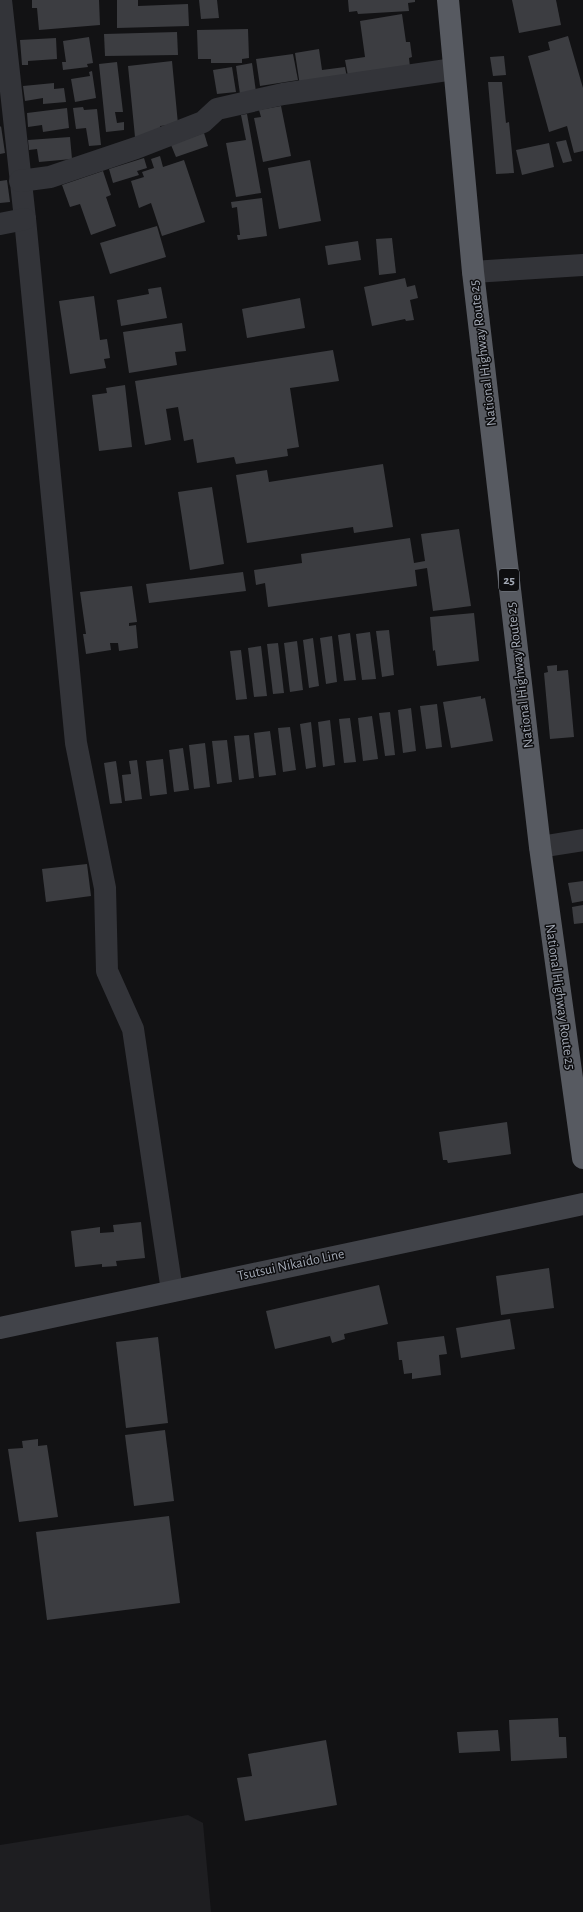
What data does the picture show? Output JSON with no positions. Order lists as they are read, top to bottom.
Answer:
{
  "streets": {
    "highway": ["National Highway Route 25", "25"],
    "main road": ["Tsutsui Nikaido Line"]
  }
}
